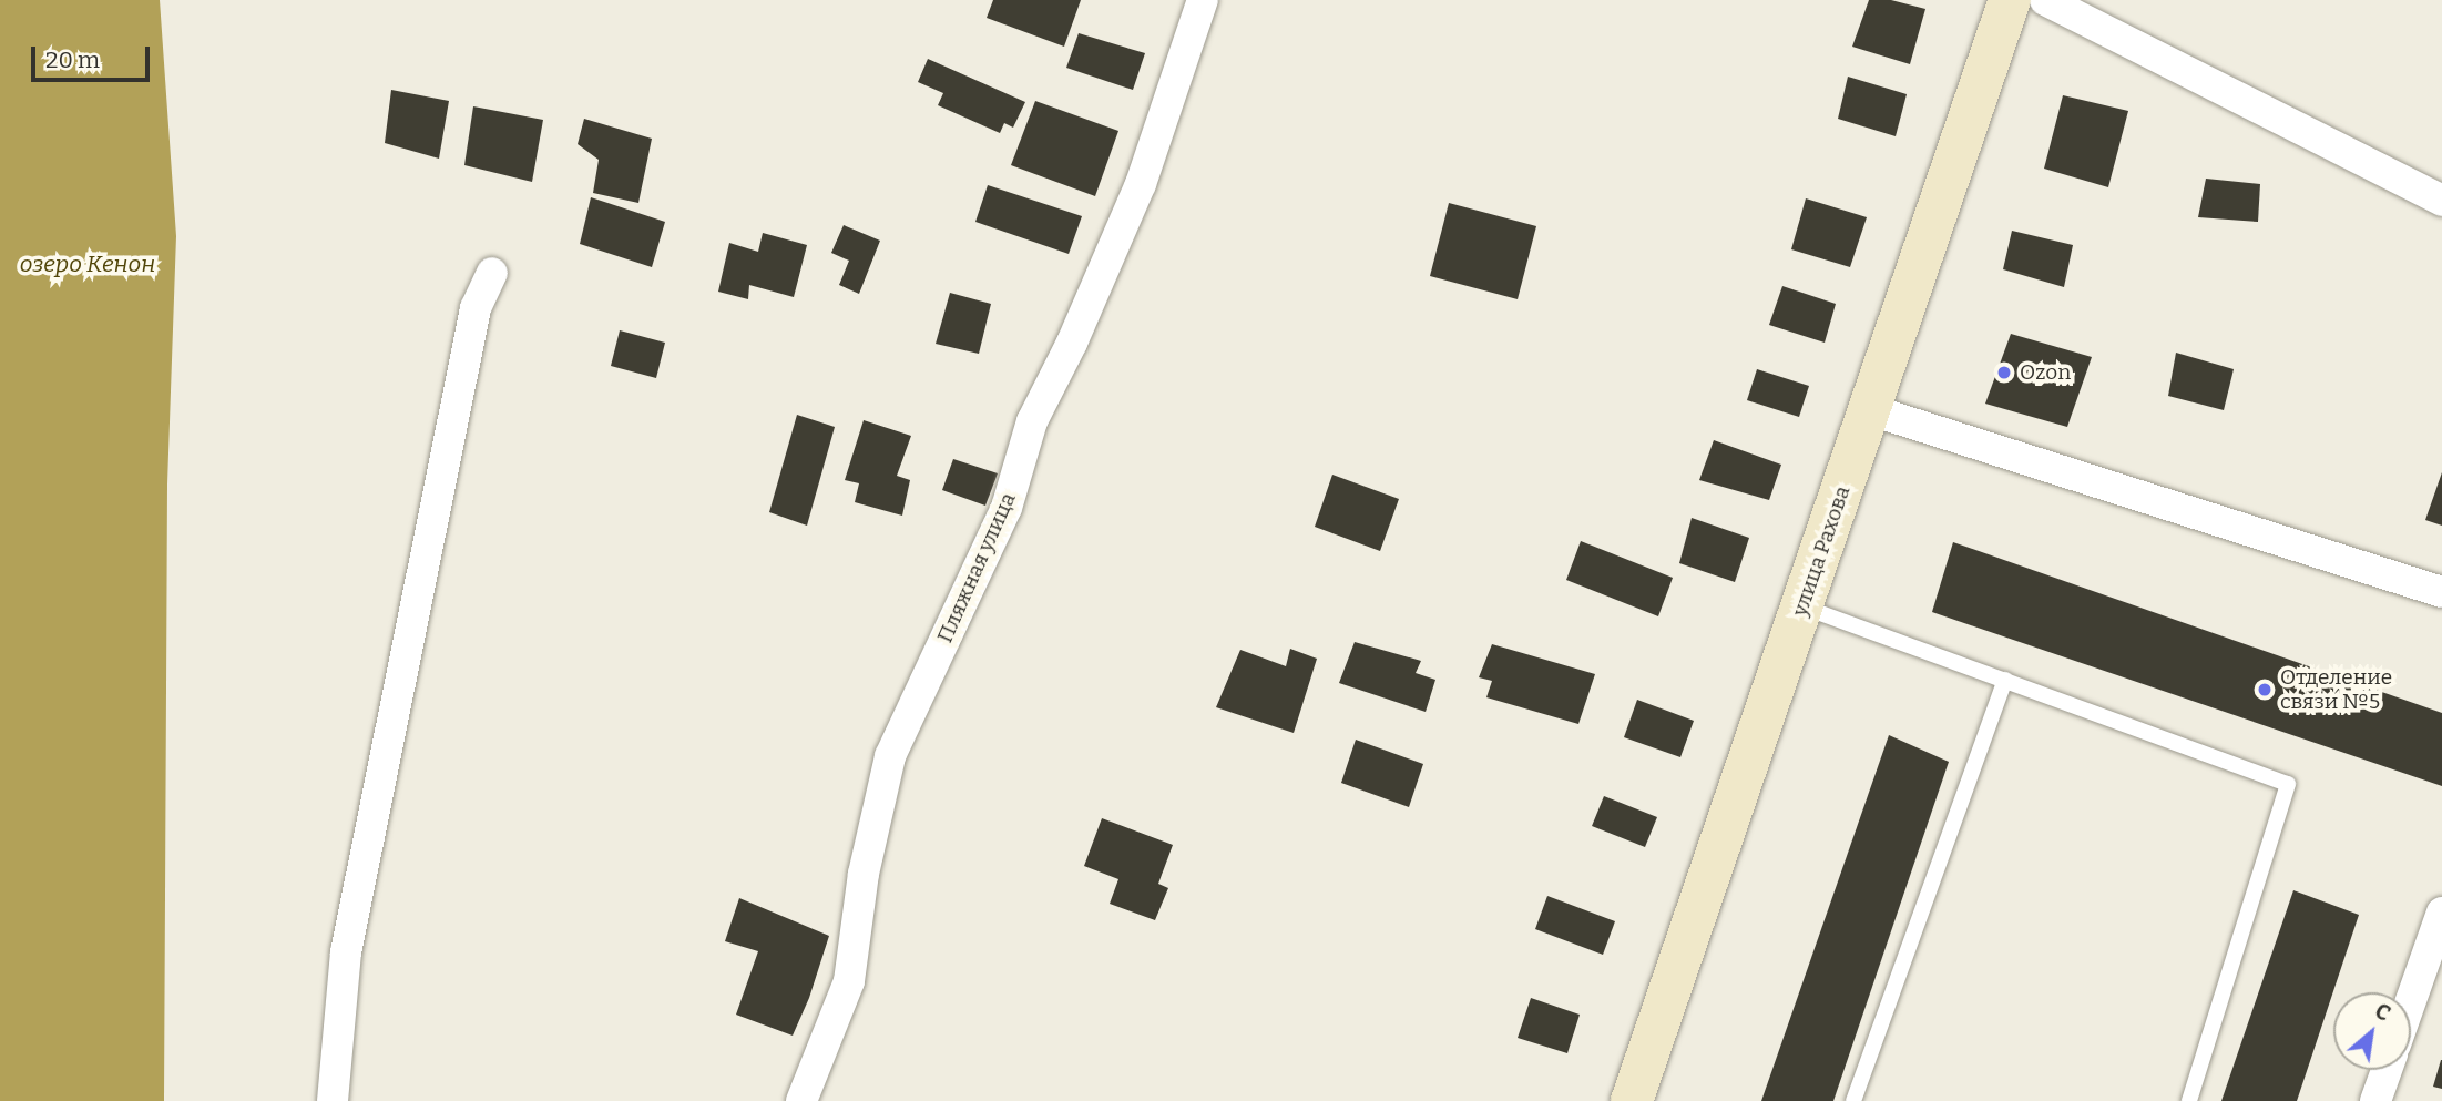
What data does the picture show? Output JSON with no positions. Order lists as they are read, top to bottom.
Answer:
{
  "streets": {
    "main road": ["улица Рахова"],
    "street": ["Пляжная улица"]
  },
  "water": ["озеро Кенон"],
  "places": ["Ozon", "Отделение связи №5"],
  "scale_bar": "20 m",
  "north": "top right"
}
